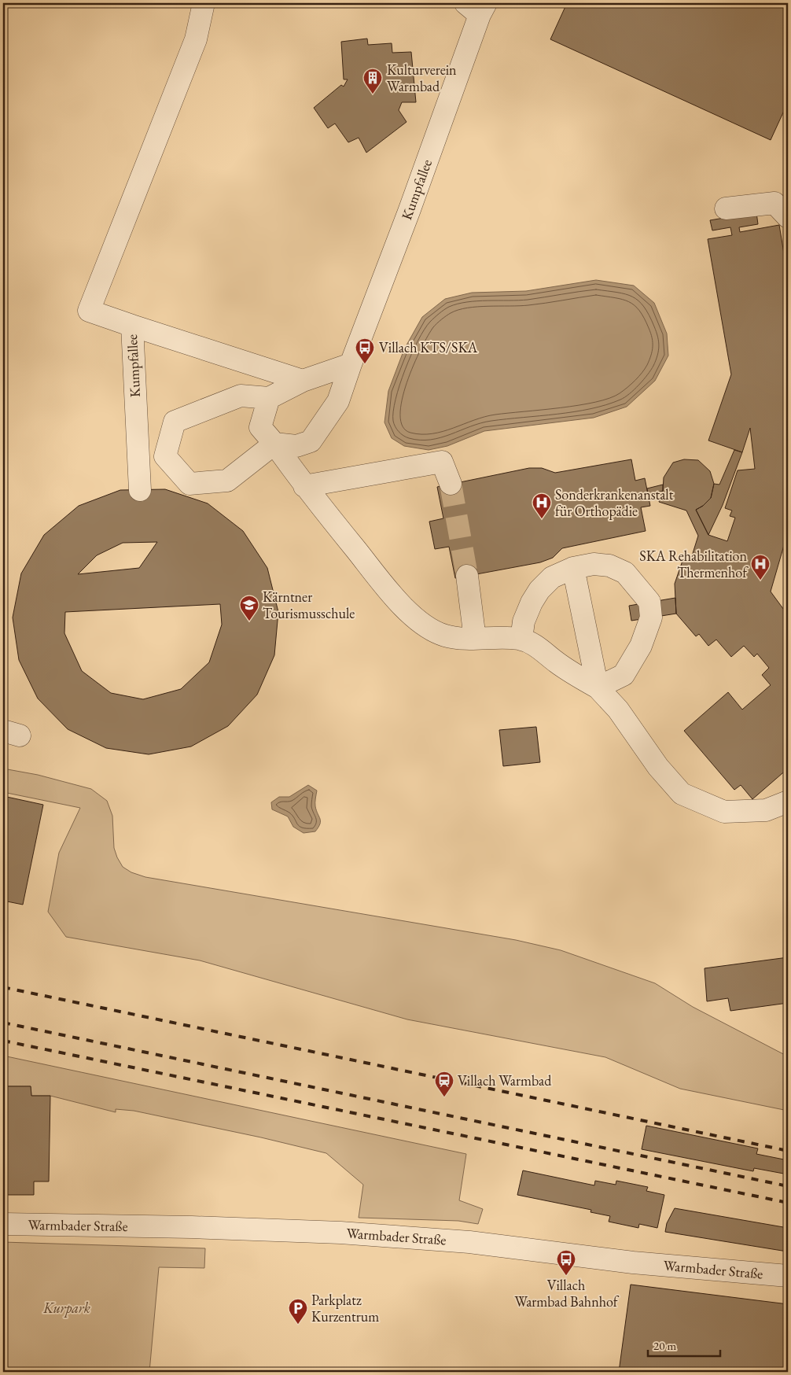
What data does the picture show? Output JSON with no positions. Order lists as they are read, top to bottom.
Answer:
{
  "streets": {
    "street": ["Kumpfallee", "Warmbader Straße"]
  },
  "parks": ["Kurpark"],
  "places": {
    "building": ["Kulturverein Warmbad"],
    "bus stop": ["Villach KTS/SKA", "Villach Warmbad Bahnhof"],
    "hospital": ["Sonderkrankenanstalt für Orthopädie", "SKA Rehabilitation Thermenhof"],
    "school or university": ["Kärntner Tourismusschule"],
    "station": ["Villach Warmbad"],
    "parking": ["Parkplatz Kurzentrum"]
  },
  "scale_bar": "20 m"
}
